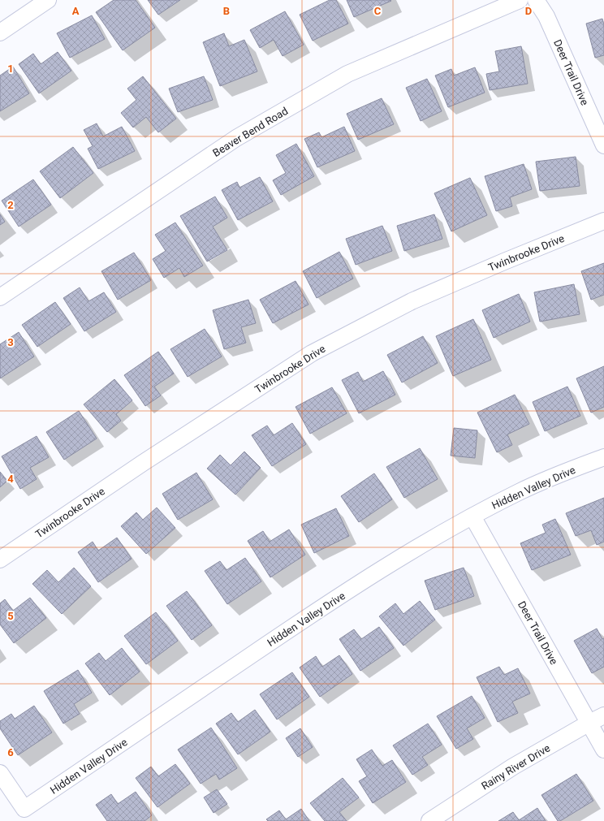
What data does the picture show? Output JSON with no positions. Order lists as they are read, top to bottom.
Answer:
{
  "streets": {
    "street": [
      "Deer Trail Drive",
      "Beaver Bend Road",
      "Twinbrooke Drive",
      "Hidden Valley Drive",
      "Rainy River Drive"
    ]
  },
  "crossings": [
    ["Deer Trail Drive", "Hidden Valley Drive"],
    ["Deer Trail Drive", "Rainy River Drive"]
  ],
  "grid": {
    "columns": [
      "A",
      "B",
      "C",
      "D"
    ],
    "rows": [
      "1",
      "2",
      "3",
      "4",
      "5",
      "6"
    ]
  }
}
